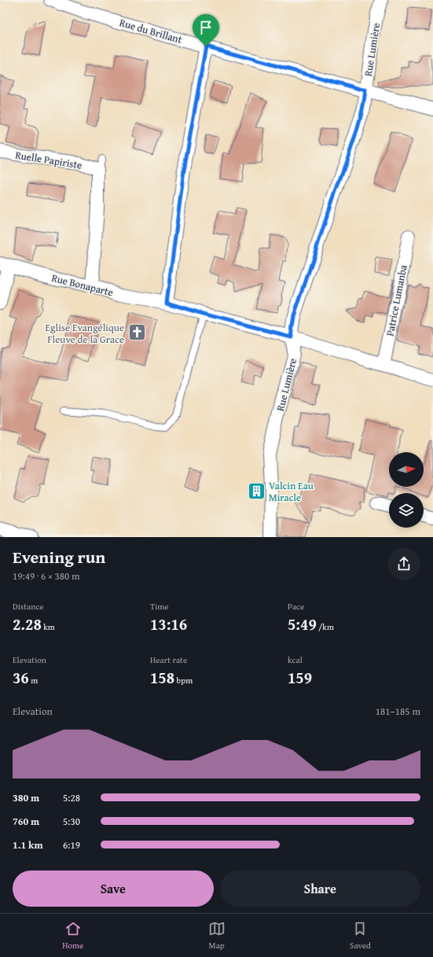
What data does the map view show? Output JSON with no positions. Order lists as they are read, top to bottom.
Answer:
{
  "streets": {
    "street": [
      "Rue du Brillant",
      "Rue Lumière",
      "Ruelle Papiriste",
      "Rue Bonaparte",
      "Patrice Lumanba"
    ]
  },
  "crossings": [
    ["Rue du Brillant", "Rue Lumière"],
    ["Rue Lumière", "Rue Bonaparte"],
    ["Ruelle Papiriste", "Rue Bonaparte"],
    ["Rue Bonaparte", "Patrice Lumanba"]
  ],
  "places": {
    "church": ["Eglise Evangélique Fleuve de la Grace"],
    "building": ["Valcin Eau Miracle"]
  },
  "north": "right",
  "page": {
    "heading": ["Evening run", "19:49 · 6 × 380 m"],
    "stats": [
      ["Distance", "2.28 km"],
      ["Time", "13:16"],
      ["Pace", "5:49 /km"],
      ["Elevation", "36 m"],
      ["Heart rate", "158 bpm"],
      ["kcal", "159"]
    ],
    "chart": ["Elevation", "181–185 m"],
    "list": [
      {
        "name": "380 m",
        "note": "5:28"
      },
      {
        "name": "760 m",
        "note": "5:30"
      },
      {
        "name": "1.1 km",
        "note": "6:19"
      }
    ],
    "buttons": ["Save", "Share"],
    "tabs": ["Home", "Map", "Saved"]
  }
}
